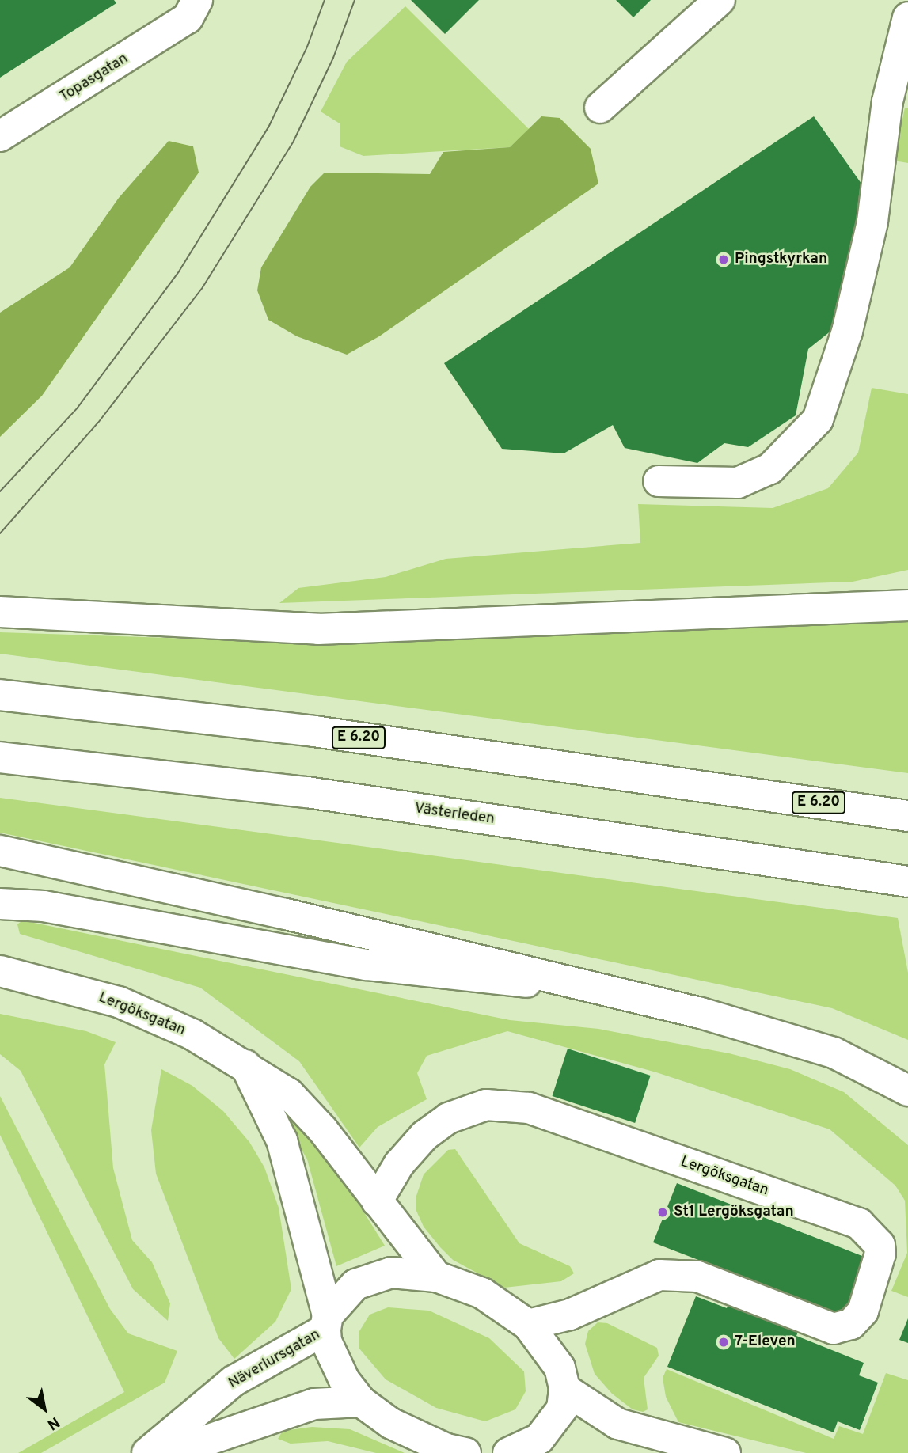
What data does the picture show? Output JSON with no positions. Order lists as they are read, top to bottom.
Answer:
{
  "streets": {
    "main road": [
      "Topasgatan",
      "E 6.20",
      "Västerleden",
      "Lergöksgatan",
      "Näverlursgatan"
    ]
  },
  "places": ["Pingstkyrkan", "St1 Lergöksgatan", "7-Eleven"],
  "north": "bottom right"
}
